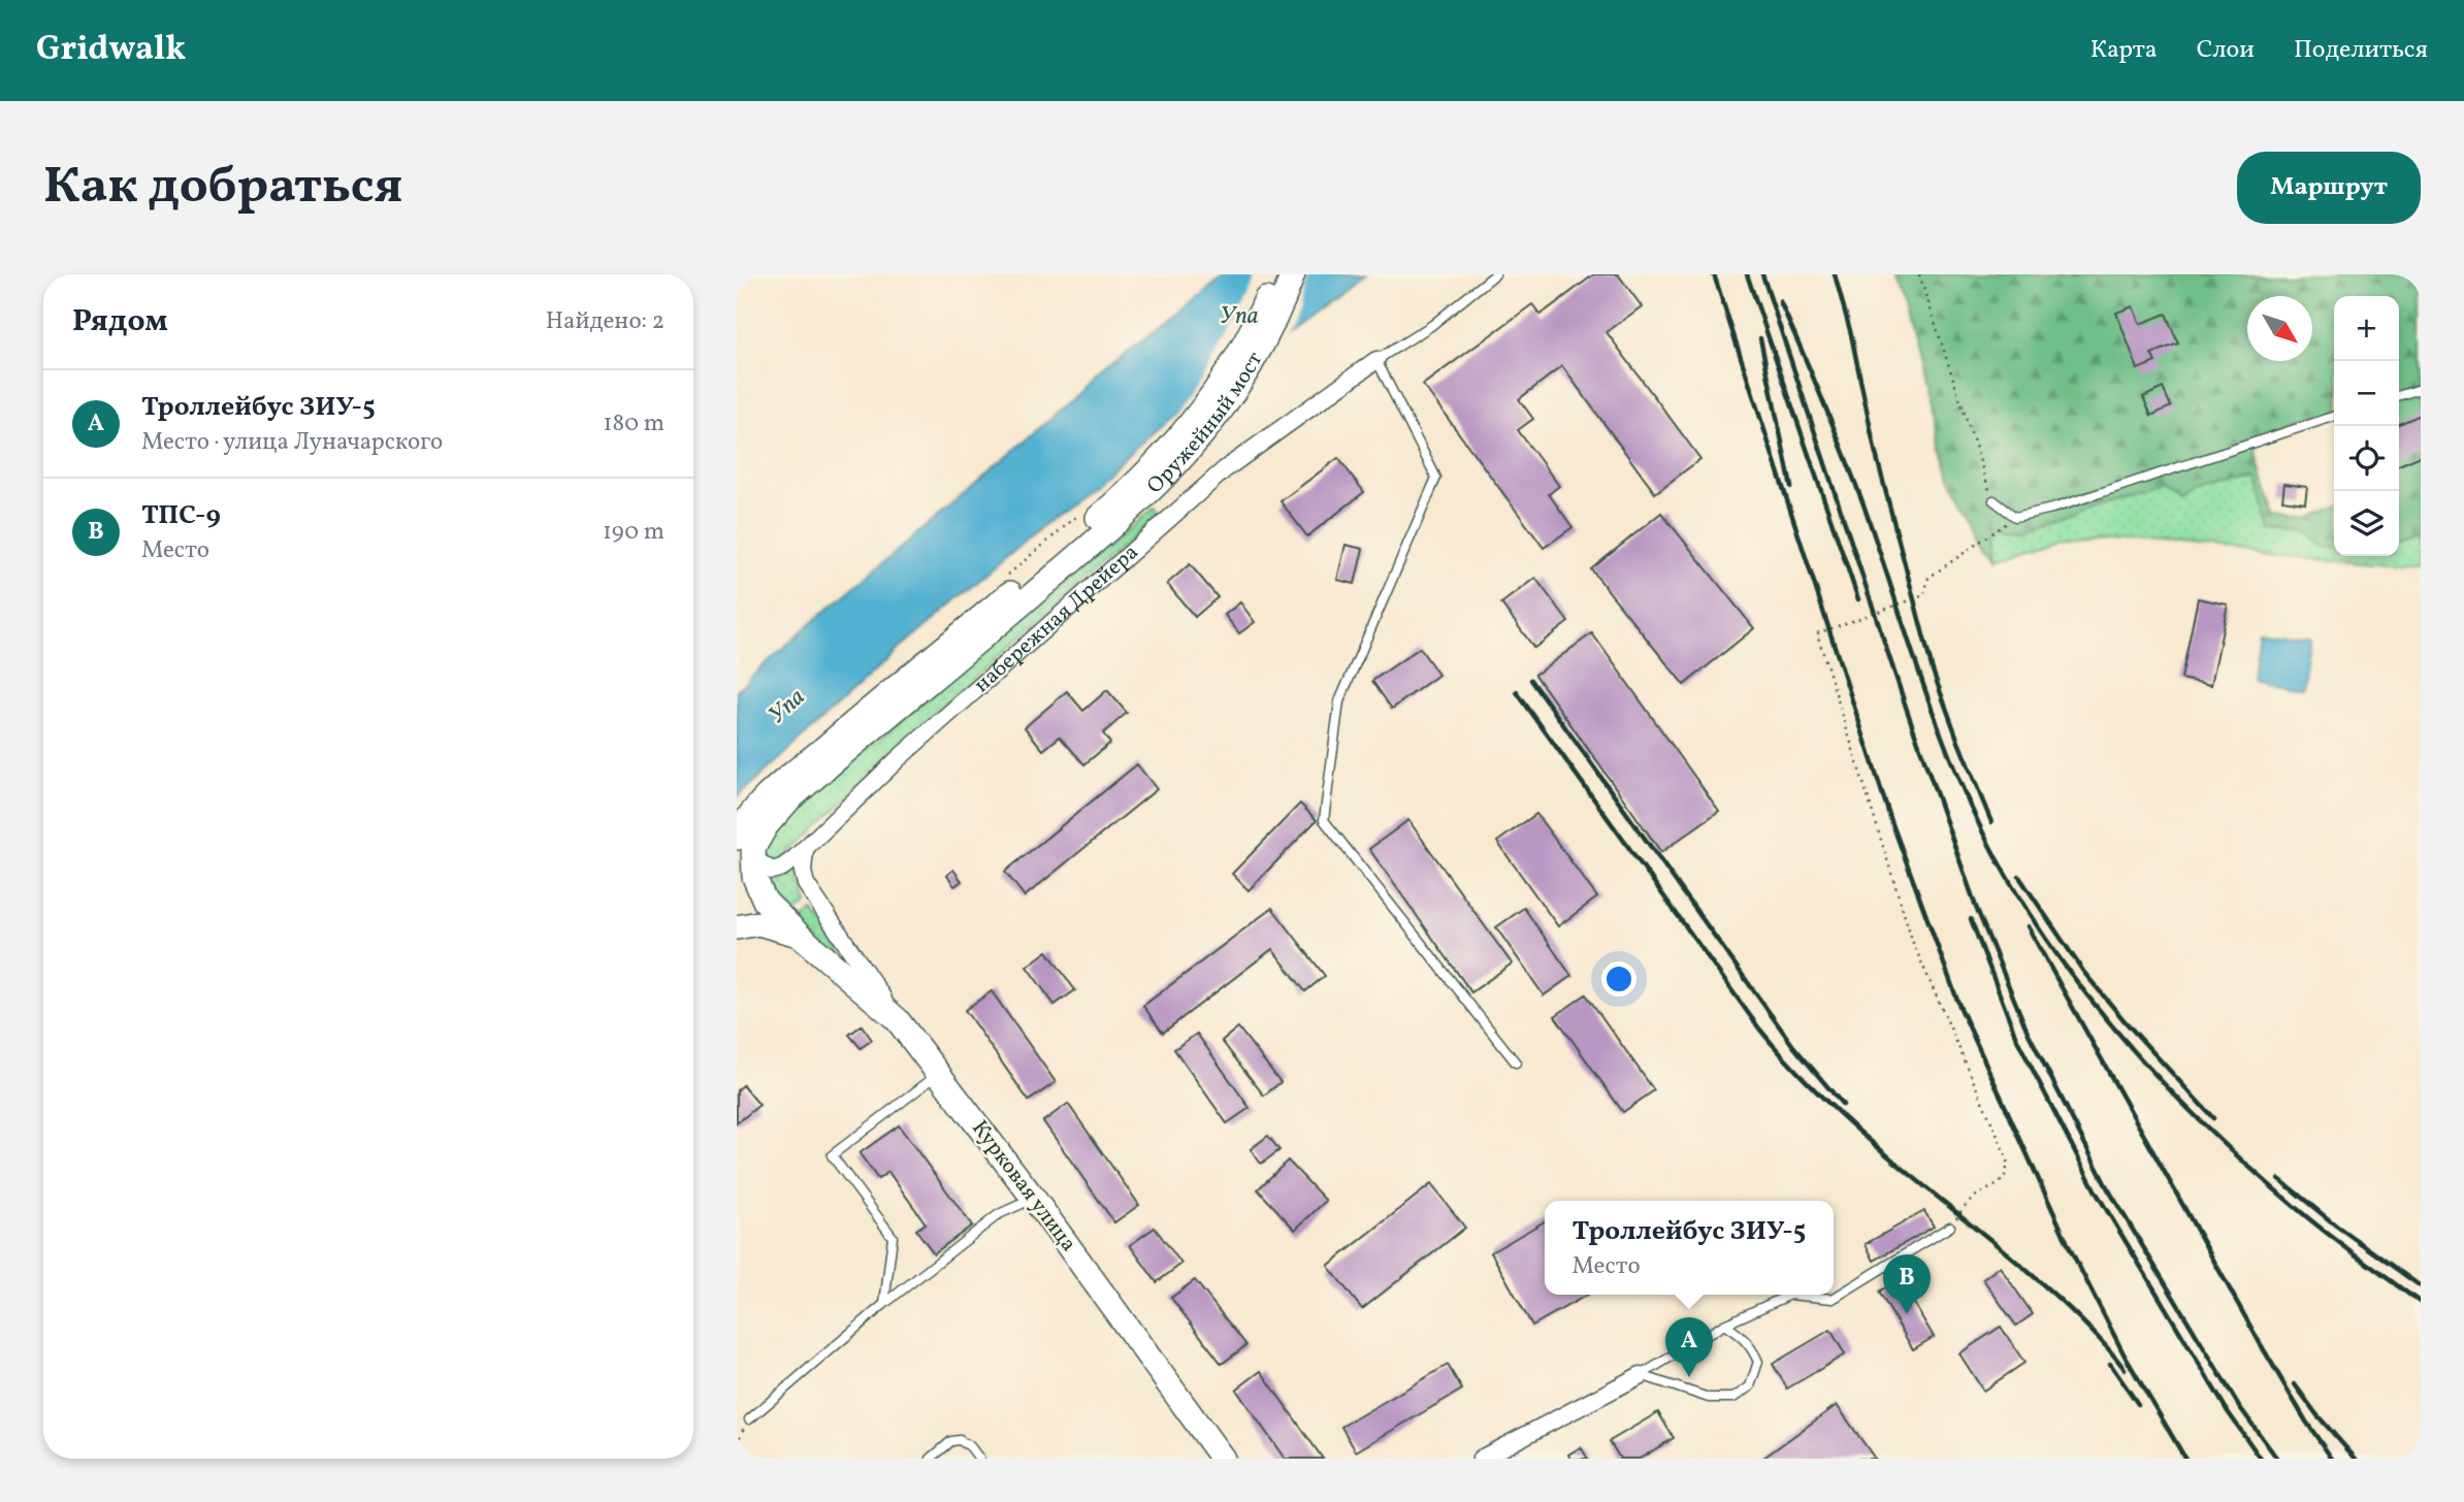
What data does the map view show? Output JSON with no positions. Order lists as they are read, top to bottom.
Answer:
{
  "streets": {
    "main road": ["Оружейный мост", "Курковая улица"],
    "street": ["набережная Дрейера"]
  },
  "crossings": [
    ["набережная Дрейера", "Курковая улица"]
  ],
  "water": ["Упа"],
  "north": "bottom right",
  "page": {
    "header": "Gridwalk",
    "nav": ["Карта", "Слои", "Поделиться"],
    "buttons": "Маршрут",
    "title": "Как добраться",
    "heading": ["Рядом", "Найдено: 2"],
    "map_buttons": ["+", "−"],
    "list": [
      {
        "mark": "A",
        "name": "Троллейбус ЗИУ-5",
        "note": "Место · улица Луначарского",
        "value": "180 m"
      },
      {
        "mark": "B",
        "name": "ТПС-9",
        "note": "Место",
        "value": "190 m"
      }
    ],
    "popup": ["Троллейбус ЗИУ-5", "Место"],
    "pins": ["B", "A"]
  }
}
